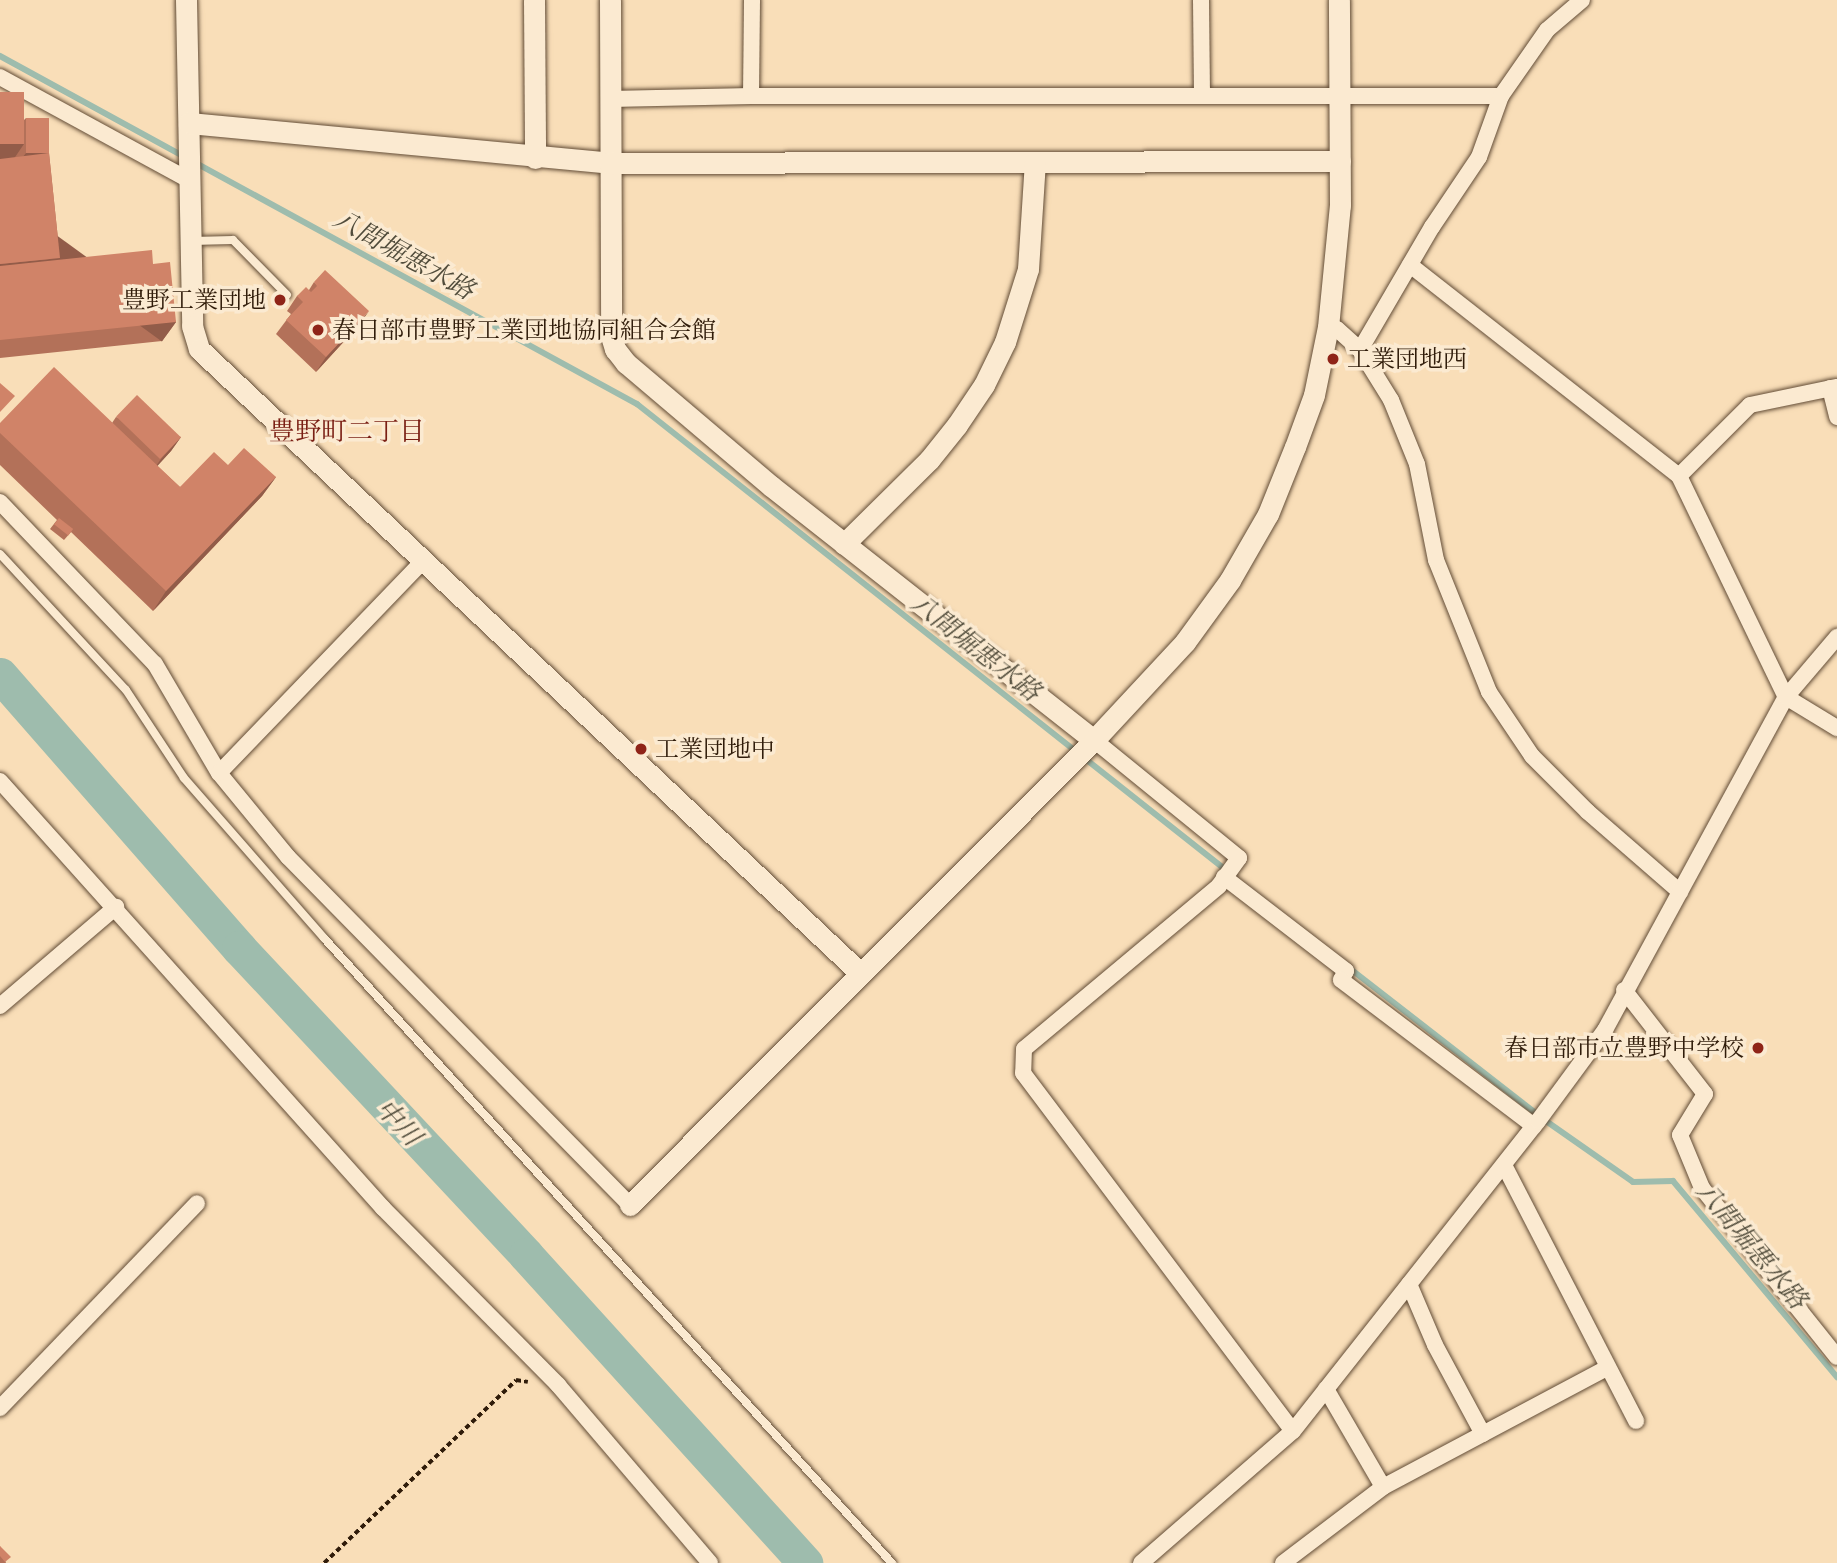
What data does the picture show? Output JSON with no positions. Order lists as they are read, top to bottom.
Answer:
{
  "districts": ["豊野町二丁目"],
  "water": ["八間堀悪水路", "中川"],
  "places": [
    "豊野工業団地",
    "春日部市豊野工業団地協同組合会館",
    "工業団地西",
    "工業団地中",
    "春日部市立豊野中学校"
  ]
}
